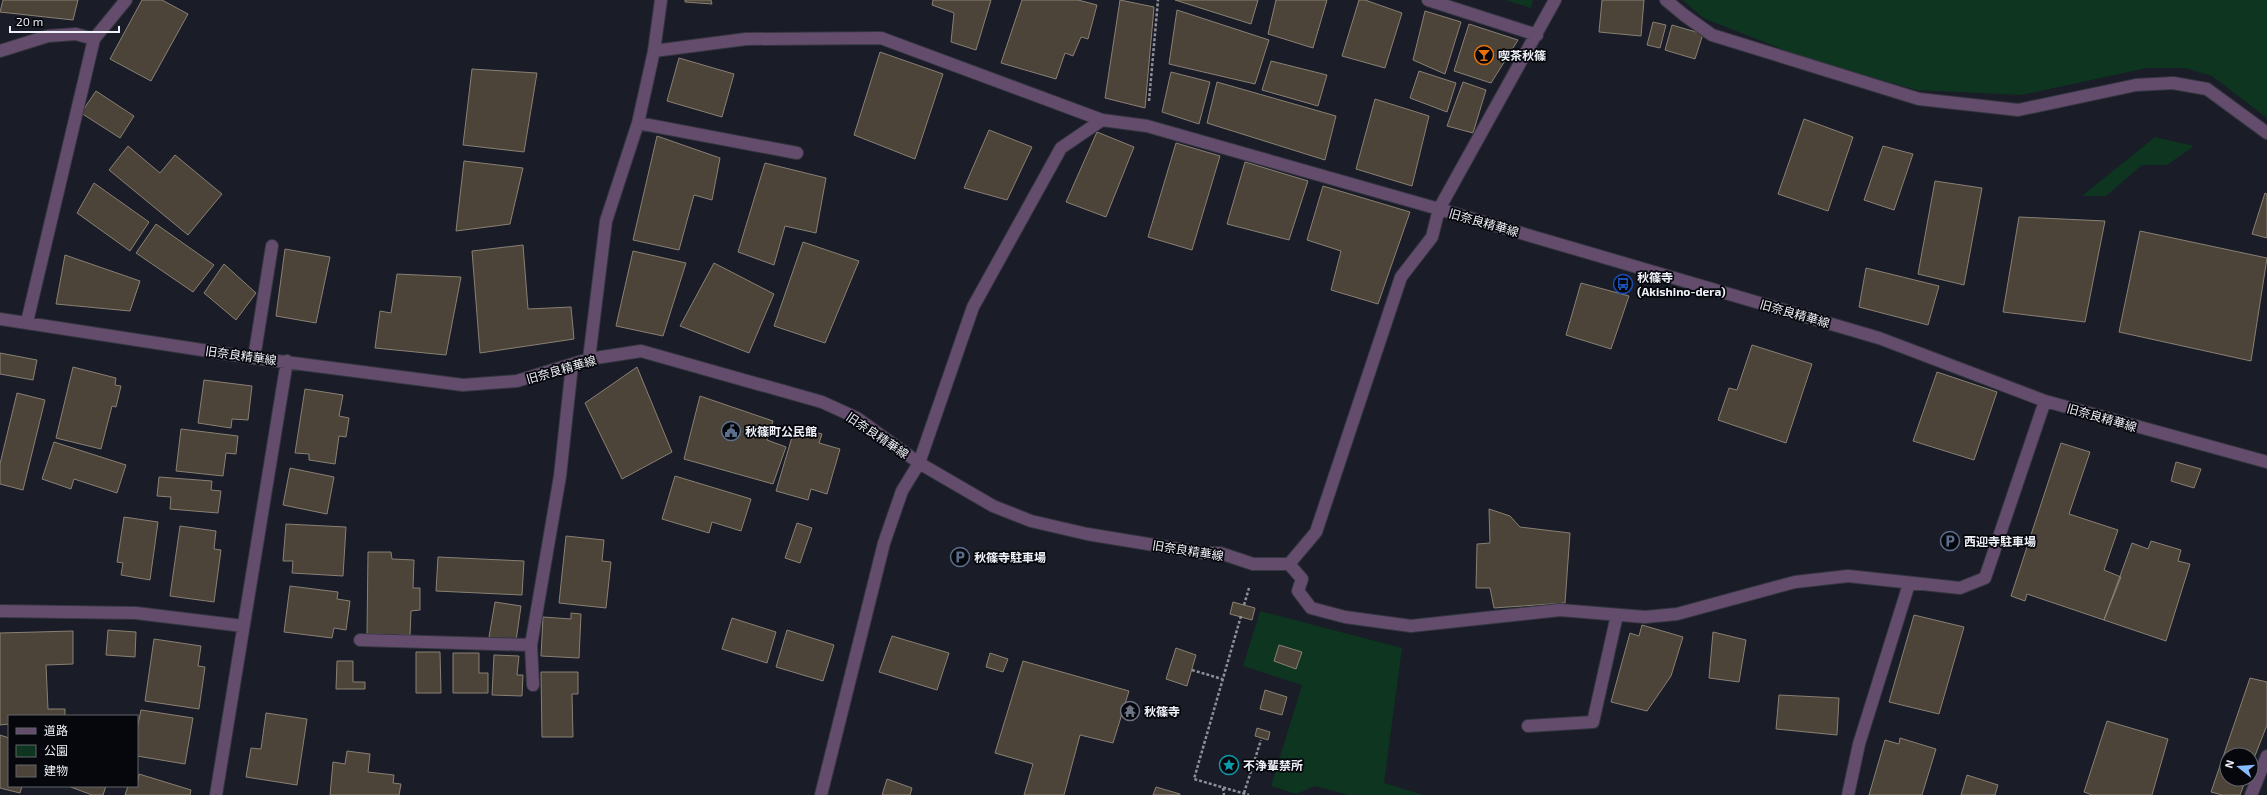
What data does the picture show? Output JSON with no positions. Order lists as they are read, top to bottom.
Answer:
{
  "streets": {
    "street": ["旧奈良精華線"]
  },
  "places": {
    "bar": ["喫茶秋篠"],
    "bus stop": ["秋篠寺 (Akishino-dera)"],
    "public building": ["秋篠町公民館"],
    "parking": ["西迎寺駐車場", "秋篠寺駐車場"],
    "temple": ["秋篠寺"],
    "place": ["不浄輩禁所"]
  },
  "legend": ["道路", "公園", "建物"],
  "scale_bar": "20 m",
  "north": "left"
}
